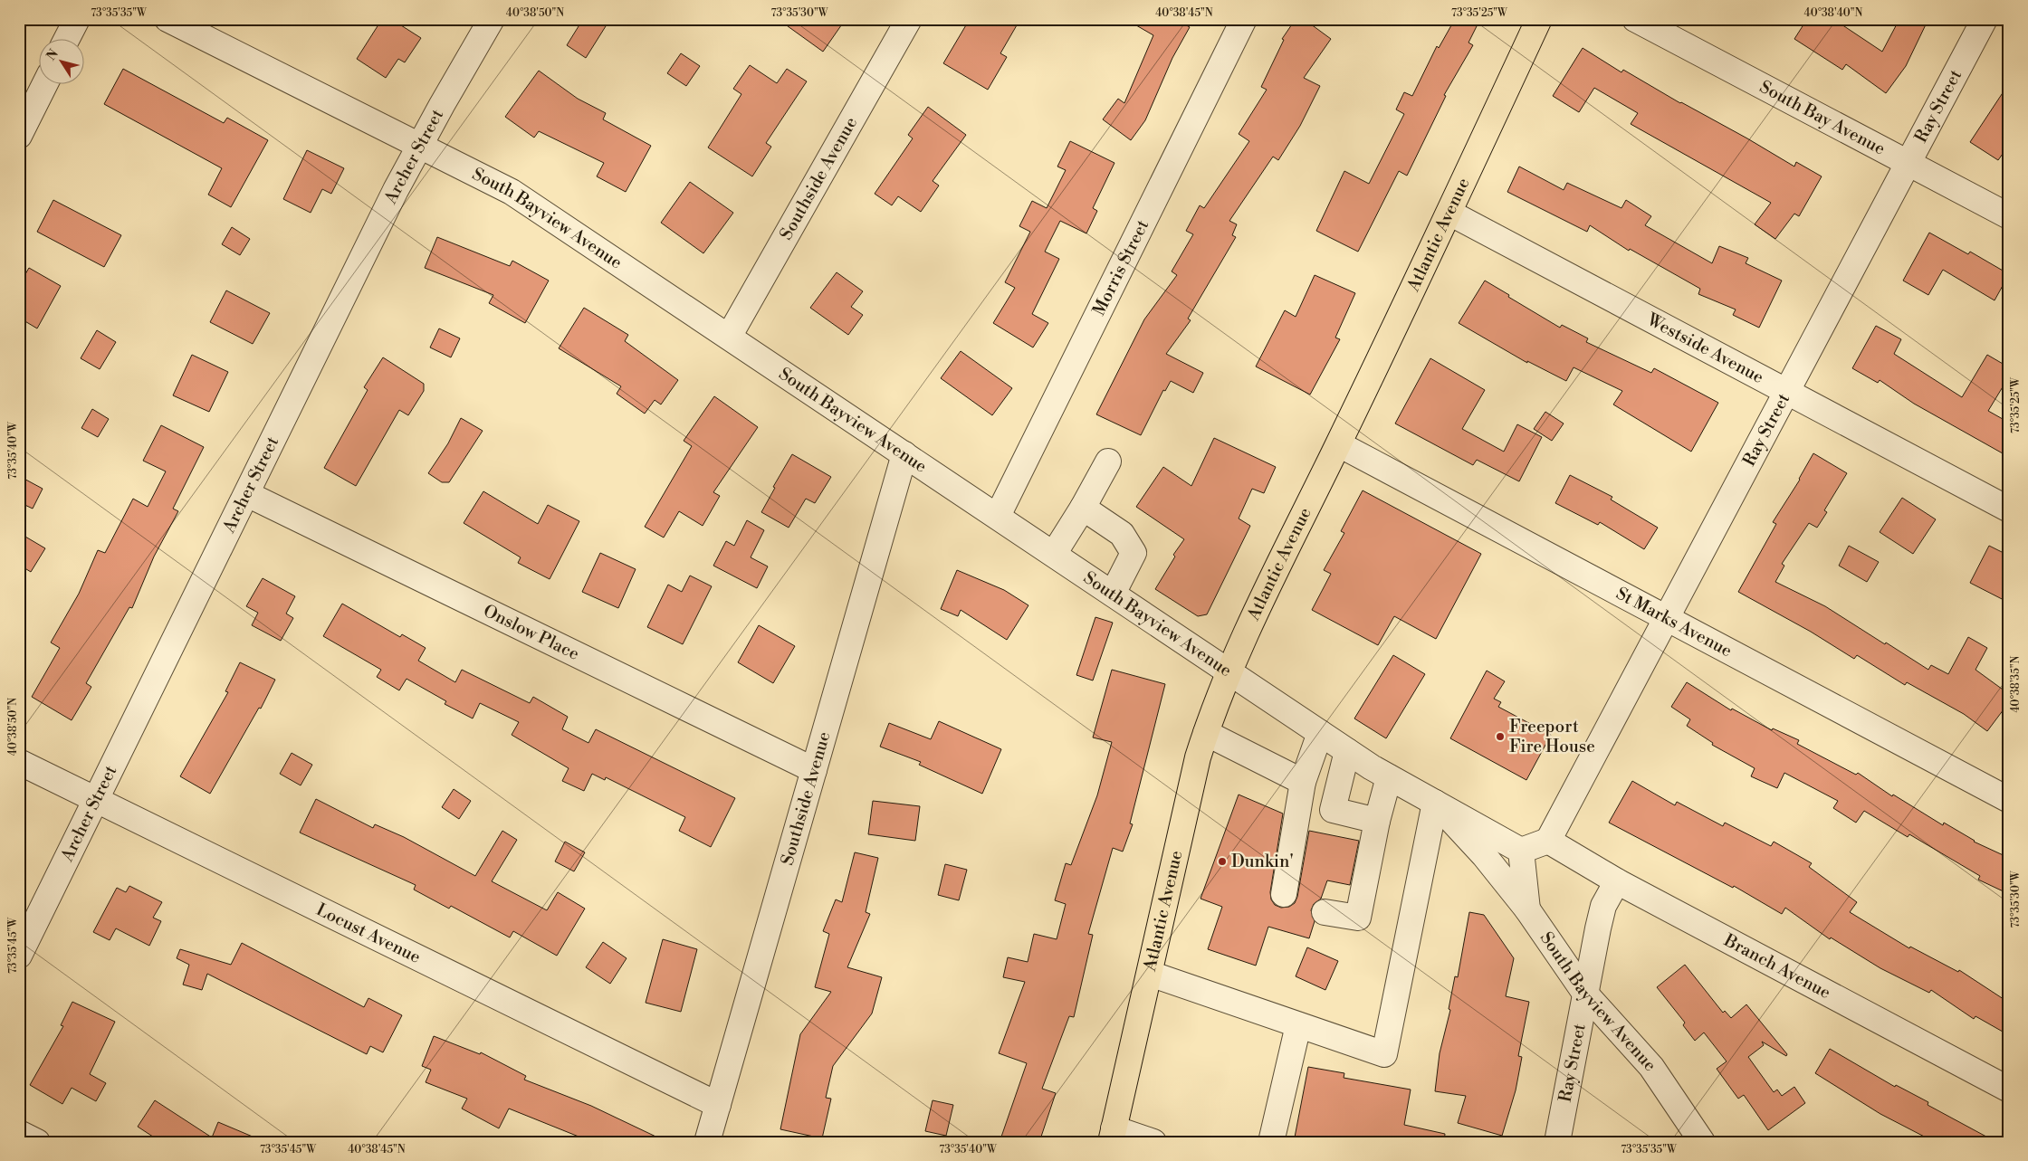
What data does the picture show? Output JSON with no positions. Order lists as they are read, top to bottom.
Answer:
{
  "streets": {
    "main road": ["Atlantic Avenue"],
    "street": [
      "Ray Street",
      "South Bay Avenue",
      "Archer Street",
      "Southside Avenue",
      "South Bayview Avenue",
      "Morris Street",
      "Westside Avenue",
      "St Marks Avenue",
      "Onslow Place",
      "Locust Avenue",
      "Branch Avenue"
    ]
  },
  "crossings": [
    ["Ray Street", "South Bay Avenue"],
    ["Ray Street", "South Bayview Avenue"],
    ["Ray Street", "Westside Avenue"],
    ["Ray Street", "St Marks Avenue"],
    ["Ray Street", "Branch Avenue"],
    ["Archer Street", "South Bayview Avenue"],
    ["Archer Street", "Onslow Place"],
    ["Archer Street", "Locust Avenue"],
    ["Southside Avenue", "South Bayview Avenue"],
    ["Southside Avenue", "Onslow Place"],
    ["Southside Avenue", "Locust Avenue"],
    ["South Bayview Avenue", "Atlantic Avenue"],
    ["South Bayview Avenue", "Morris Street"],
    ["Atlantic Avenue", "Westside Avenue"],
    ["Atlantic Avenue", "St Marks Avenue"]
  ],
  "places": ["Freeport Fire House", "Dunkin'"],
  "north": "top left",
  "coordinates": [
    "73°35'35\"W",
    "40°38'50\"N",
    "73°35'30\"W",
    "40°38'45\"N",
    "73°35'25\"W",
    "40°38'40\"N",
    "73°35'40\"W",
    "40°38'35\"N",
    "73°35'45\"W"
  ]
}
